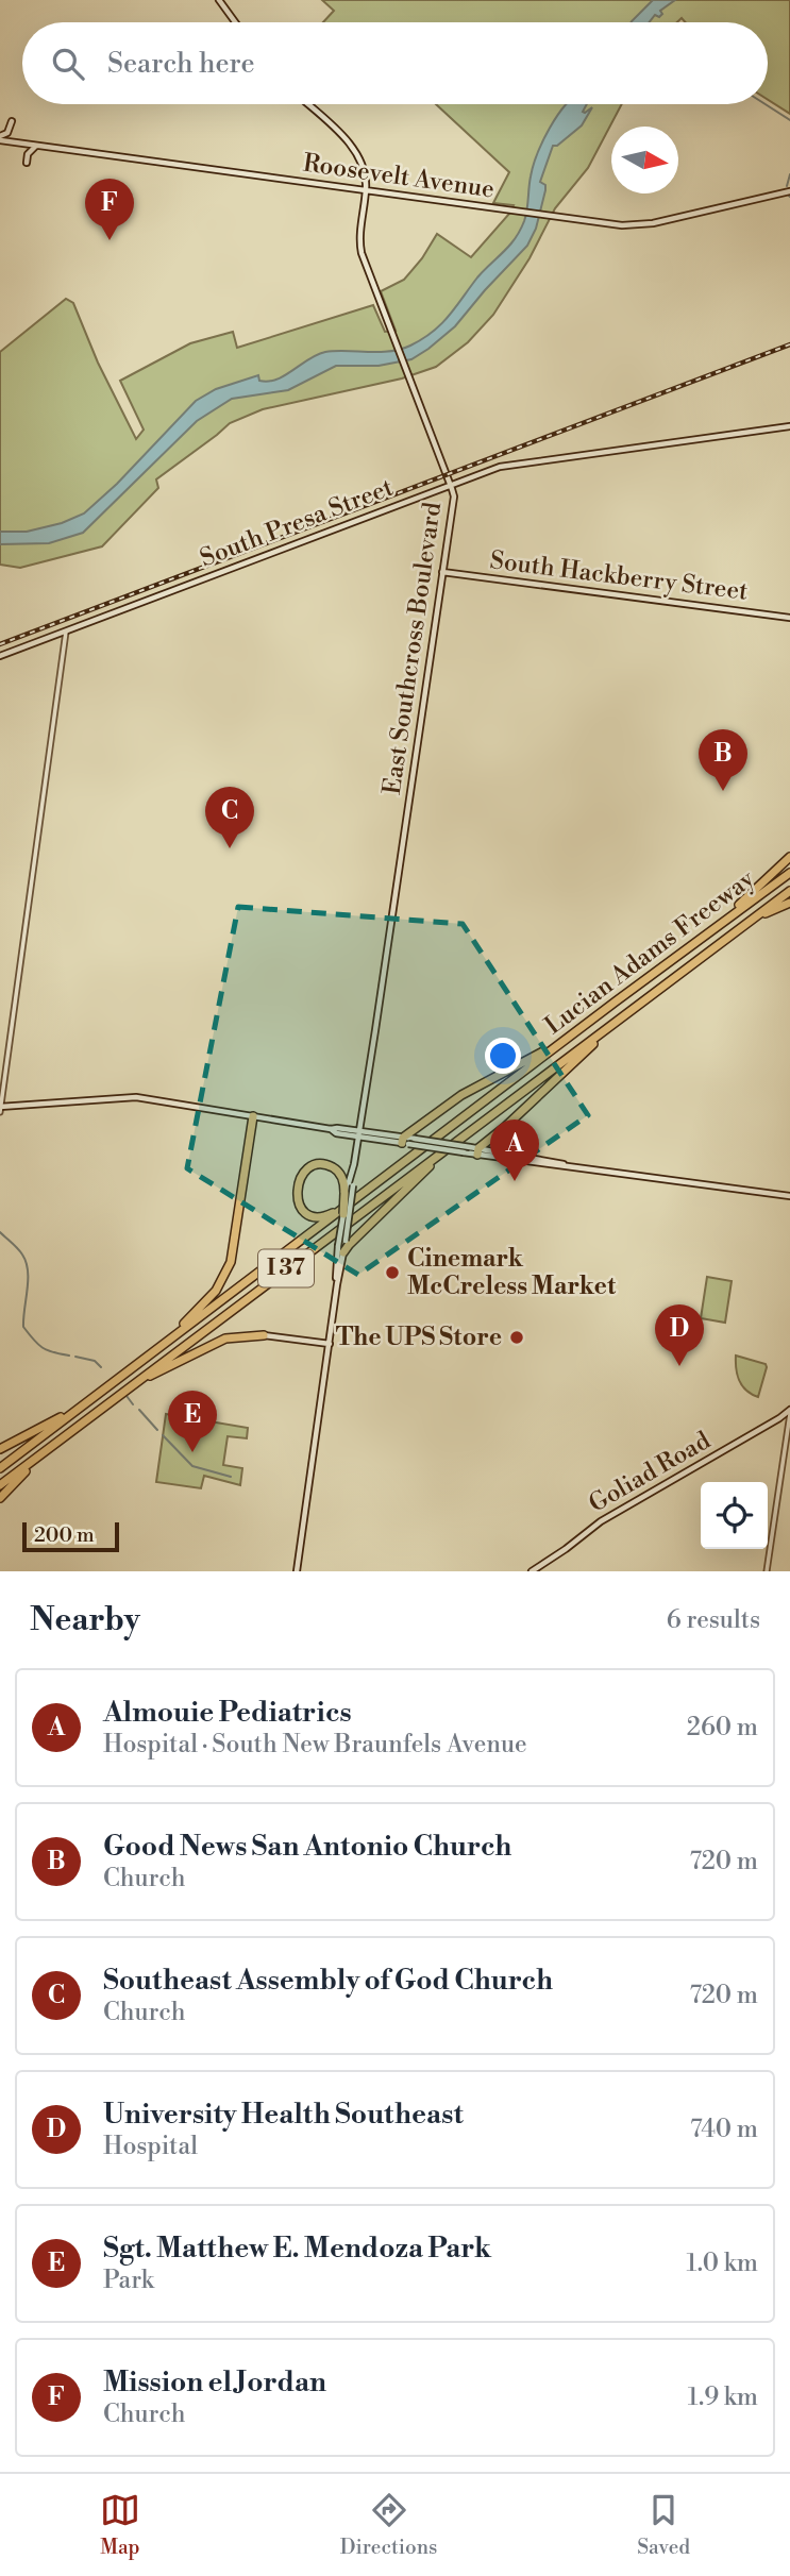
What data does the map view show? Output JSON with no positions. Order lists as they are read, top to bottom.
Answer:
{
  "streets": {
    "highway": ["Lucian Adams Freeway", "I 37"],
    "main road": [
      "Roosevelt Avenue",
      "South Presa Street",
      "South Hackberry Street",
      "East Southcross Boulevard",
      "Goliad Road"
    ]
  },
  "crossings": [
    ["Roosevelt Avenue", "East Southcross Boulevard"],
    ["South Presa Street", "East Southcross Boulevard"],
    ["South Hackberry Street", "East Southcross Boulevard"]
  ],
  "places": ["Cinemark McCreless Market", "The UPS Store"],
  "scale_bar": "200 m",
  "north": "right",
  "page": {
    "search": "Search here",
    "pins": [
      "F",
      "B",
      "C",
      "A",
      "D",
      "E"
    ],
    "scale": "200 m",
    "heading": ["Nearby", "6 results"],
    "list": [
      {
        "mark": "A",
        "name": "Almouie Pediatrics",
        "note": "Hospital · South New Braunfels Avenue",
        "value": "260 m"
      },
      {
        "mark": "B",
        "name": "Good News San Antonio Church",
        "note": "Church",
        "value": "720 m"
      },
      {
        "mark": "C",
        "name": "Southeast Assembly of God Church",
        "note": "Church",
        "value": "720 m"
      },
      {
        "mark": "D",
        "name": "University Health Southeast",
        "note": "Hospital",
        "value": "740 m"
      },
      {
        "mark": "E",
        "name": "Sgt. Matthew E. Mendoza Park",
        "note": "Park",
        "value": "1.0 km"
      },
      {
        "mark": "F",
        "name": "Mission el Jordan",
        "note": "Church",
        "value": "1.9 km"
      }
    ],
    "nav": ["Map", "Directions", "Saved"]
  }
}
